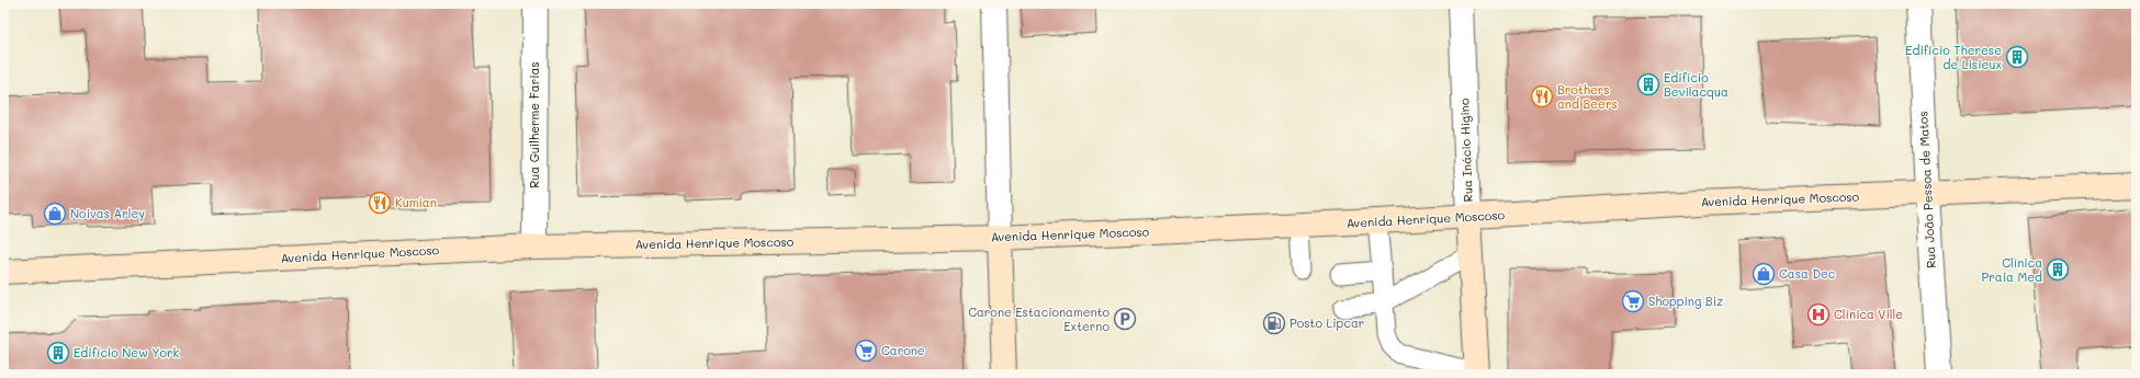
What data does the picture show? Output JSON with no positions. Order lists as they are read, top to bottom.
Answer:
{
  "streets": {
    "main road": ["Rua Inácio Higino", "Avenida Henrique Moscoso"],
    "street": ["Rua Guilherme Farias", "Rua João Pessoa de Matos"]
  },
  "crossings": [
    ["Rua Guilherme Farias", "Avenida Henrique Moscoso"],
    ["Rua Inácio Higino", "Avenida Henrique Moscoso"],
    ["Rua João Pessoa de Matos", "Avenida Henrique Moscoso"]
  ],
  "places": {
    "building": [
      "Edifício Therese de Lisieux",
      "Edifício Bevilacqua",
      "Clínica Praia Med",
      "Edifício New York"
    ],
    "restaurant": ["Brothers and Beers", "Kumian"],
    "shop": ["Noivas Arley", "Casa Dec"],
    "supermarket": ["Shopping Biz", "Carone"],
    "hospital": ["Clínica Ville"],
    "parking": ["Carone Estacionamento Externo"],
    "fuel station": ["Posto Lipcar"]
  }
}
